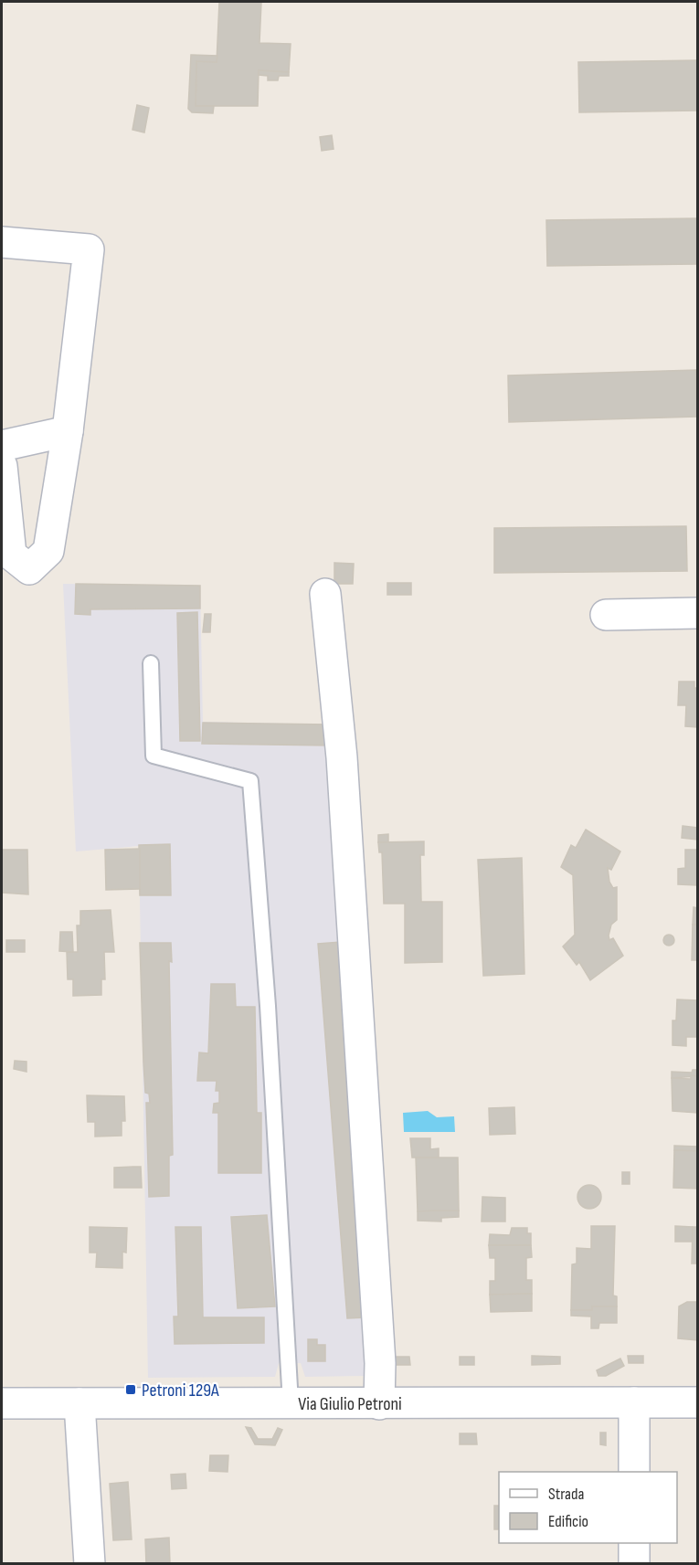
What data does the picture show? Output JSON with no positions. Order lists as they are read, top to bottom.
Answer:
{
  "streets": {
    "street": ["Via Giulio Petroni"]
  },
  "places": {
    "transit": ["Petroni 129A"]
  },
  "legend": ["Strada", "Edificio"]
}
